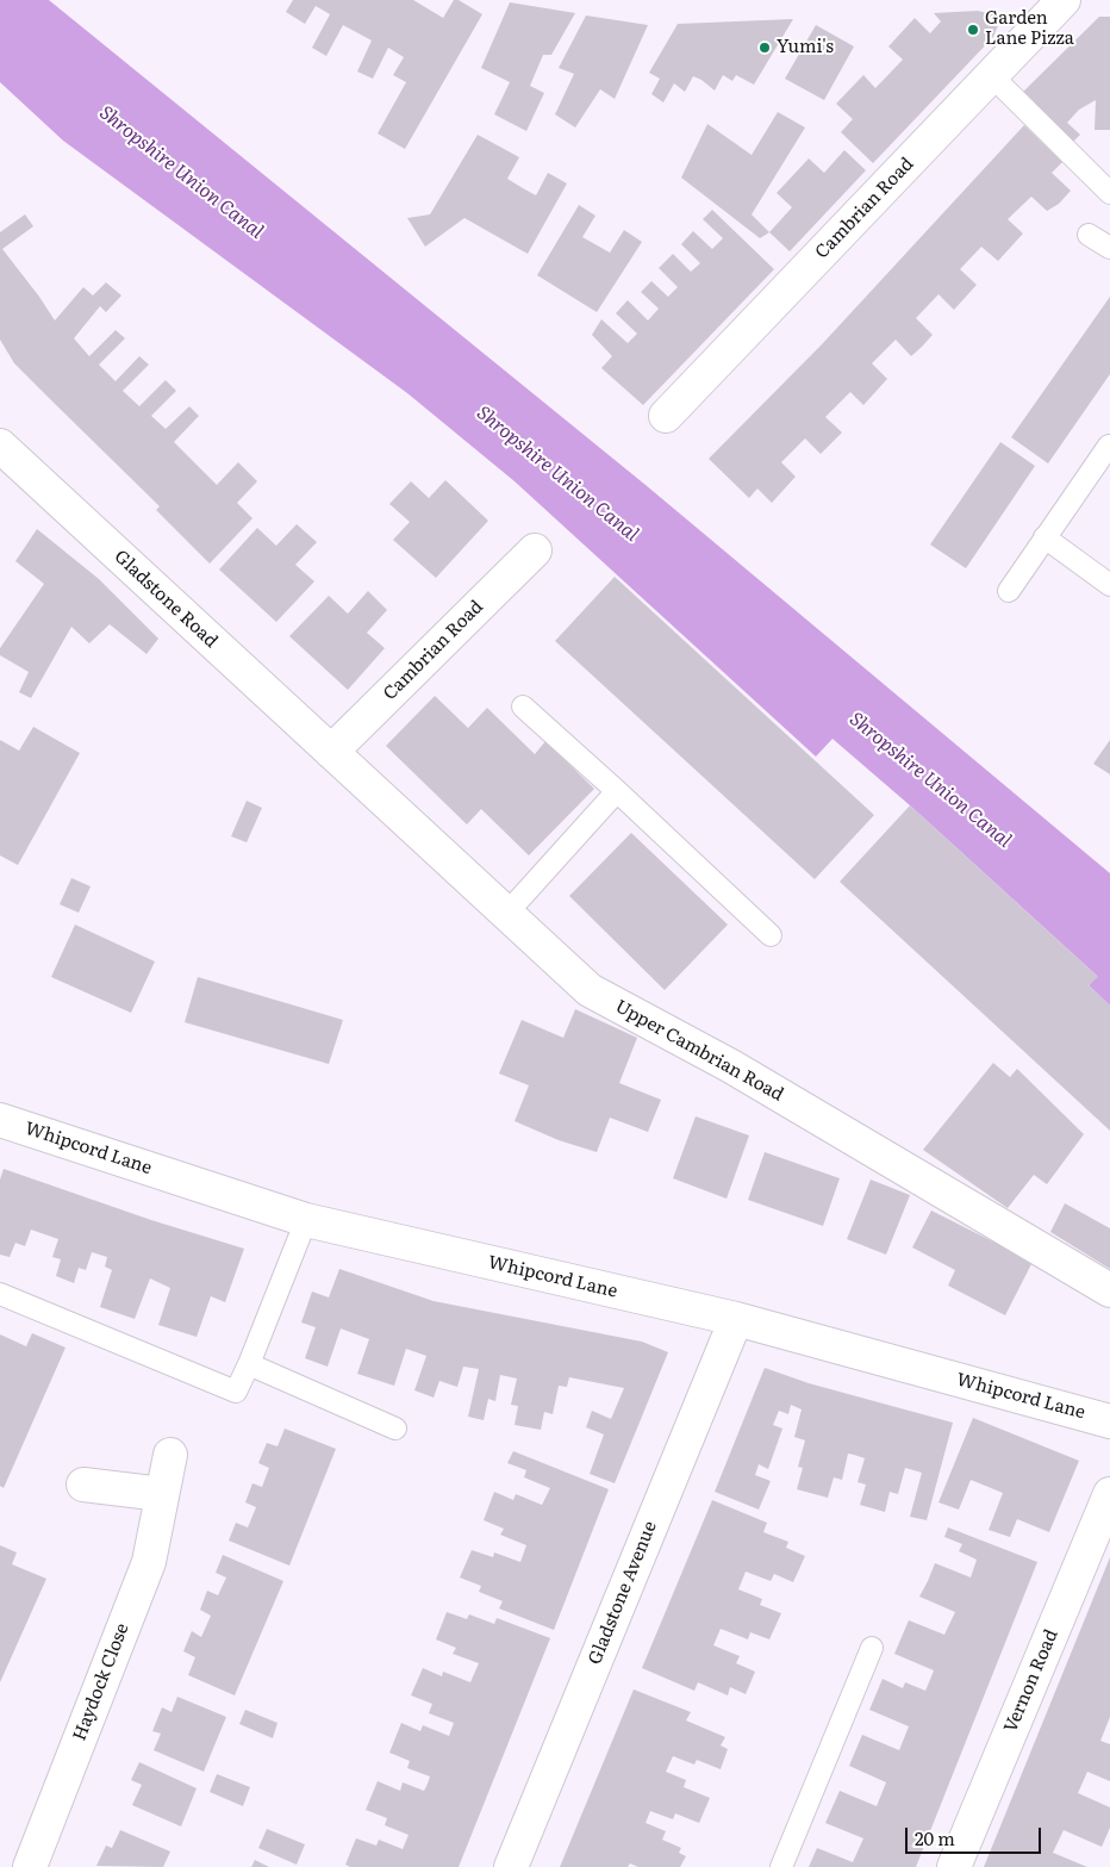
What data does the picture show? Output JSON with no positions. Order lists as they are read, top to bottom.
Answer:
{
  "streets": {
    "street": [
      "Cambrian Road",
      "Gladstone Road",
      "Upper Cambrian Road",
      "Whipcord Lane",
      "Gladstone Avenue",
      "Vernon Road",
      "Haydock Close"
    ]
  },
  "crossings": [
    ["Cambrian Road", "Gladstone Road"],
    ["Cambrian Road", "Upper Cambrian Road"],
    ["Gladstone Road", "Upper Cambrian Road"],
    ["Whipcord Lane", "Gladstone Avenue"]
  ],
  "water": ["Shropshire Union Canal"],
  "places": ["Garden Lane Pizza", "Yumi's"],
  "scale_bar": "20 m"
}
